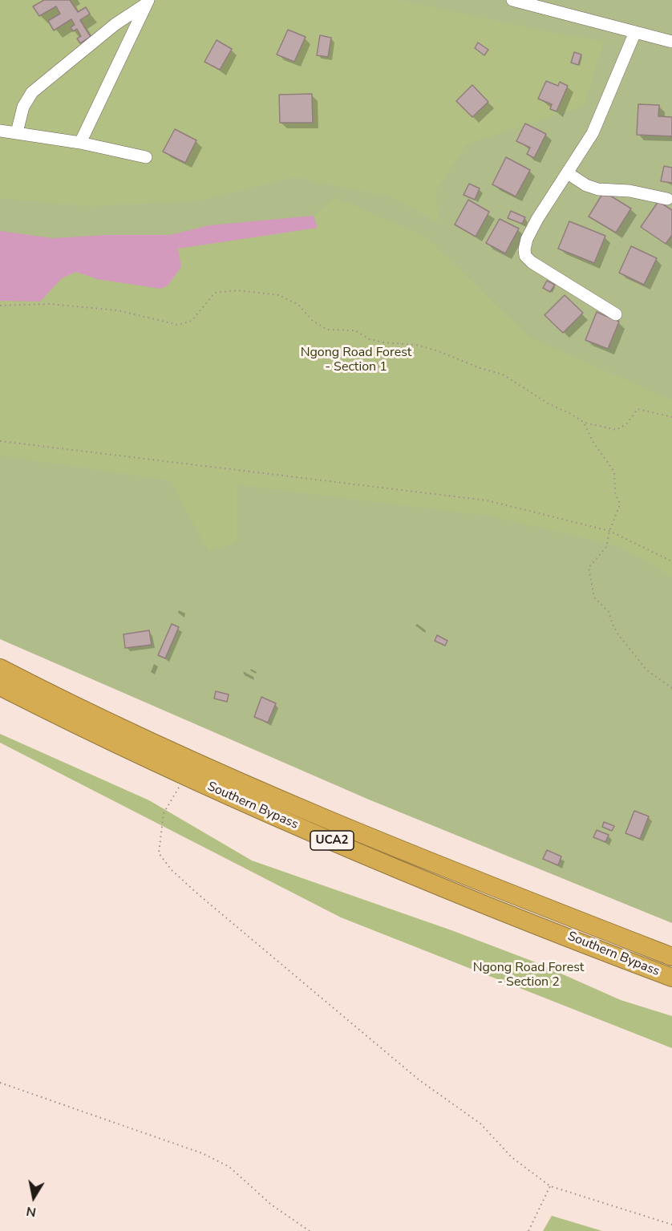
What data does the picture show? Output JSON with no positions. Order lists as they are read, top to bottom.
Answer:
{
  "streets": {
    "highway": ["Southern Bypass", "UCA2"]
  },
  "parks": ["Ngong Road Forest - Section 1", "Ngong Road Forest - Section 2"],
  "north": "bottom"
}
